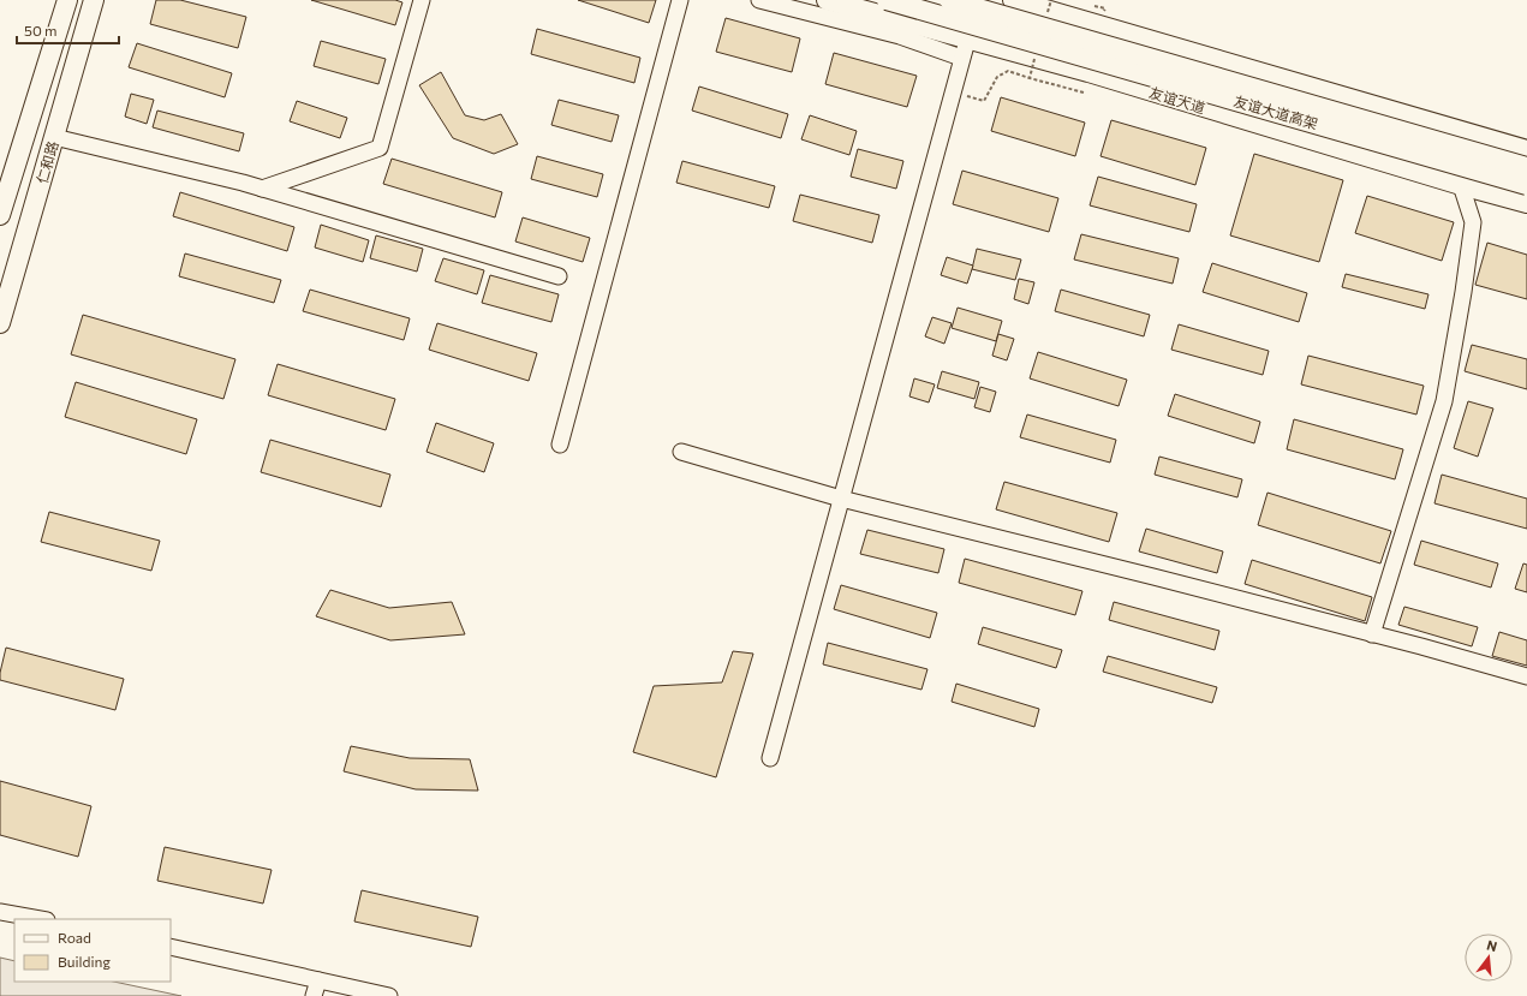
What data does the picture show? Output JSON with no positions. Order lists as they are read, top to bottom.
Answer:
{
  "streets": {
    "main road": ["友谊大道", "友谊大道高架", "仁和路"]
  },
  "legend": ["Road", "Building"],
  "scale_bar": "50 m",
  "north": "top"
}
